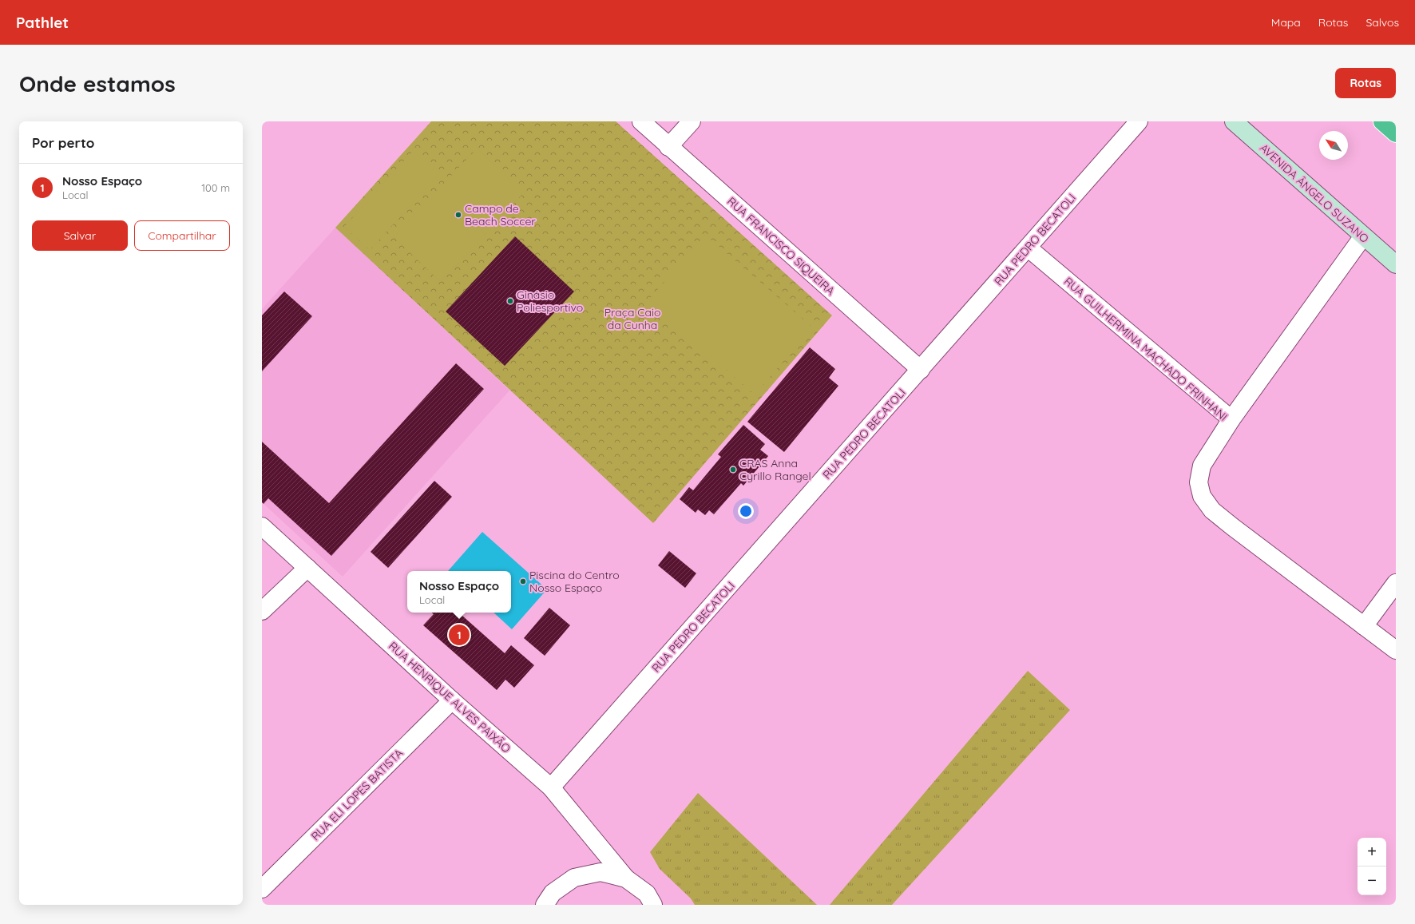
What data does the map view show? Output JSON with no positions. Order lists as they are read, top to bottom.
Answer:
{
  "streets": {
    "main road": ["AVENIDA ÂNGELO SUZANO"],
    "street": [
      "RUA PEDRO BECATOLI",
      "RUA FRANCISCO SIQUEIRA",
      "RUA GUILHERMINA MACHADO FRINHANI",
      "RUA HENRIQUE ALVES PAIXÃO",
      "RUA ELI LOPES BATISTA"
    ]
  },
  "crossings": [
    ["RUA PEDRO BECATOLI", "RUA FRANCISCO SIQUEIRA"],
    ["RUA PEDRO BECATOLI", "RUA GUILHERMINA MACHADO FRINHANI"],
    ["RUA PEDRO BECATOLI", "RUA HENRIQUE ALVES PAIXÃO"],
    ["RUA HENRIQUE ALVES PAIXÃO", "RUA ELI LOPES BATISTA"]
  ],
  "parks": ["Praça Caio da Cunha"],
  "places": [
    "Campo de Beach Soccer",
    "Ginásio Poliesportivo",
    "CRAS Anna Cyrillo Rangel",
    "Piscina do Centro Nosso Espaço"
  ],
  "north": "top left",
  "page": {
    "header": "Pathlet",
    "nav": ["Mapa", "Rotas", "Salvos"],
    "buttons": [
      "Rotas",
      ["Salvar", "Compartilhar"]
    ],
    "title": "Onde estamos",
    "heading": "Por perto",
    "list": [
      {
        "mark": "1",
        "name": "Nosso Espaço",
        "note": "Local",
        "value": "100 m"
      }
    ],
    "popup": ["Nosso Espaço", "Local"],
    "pins": "1",
    "map_buttons": ["+", "−"]
  }
}
